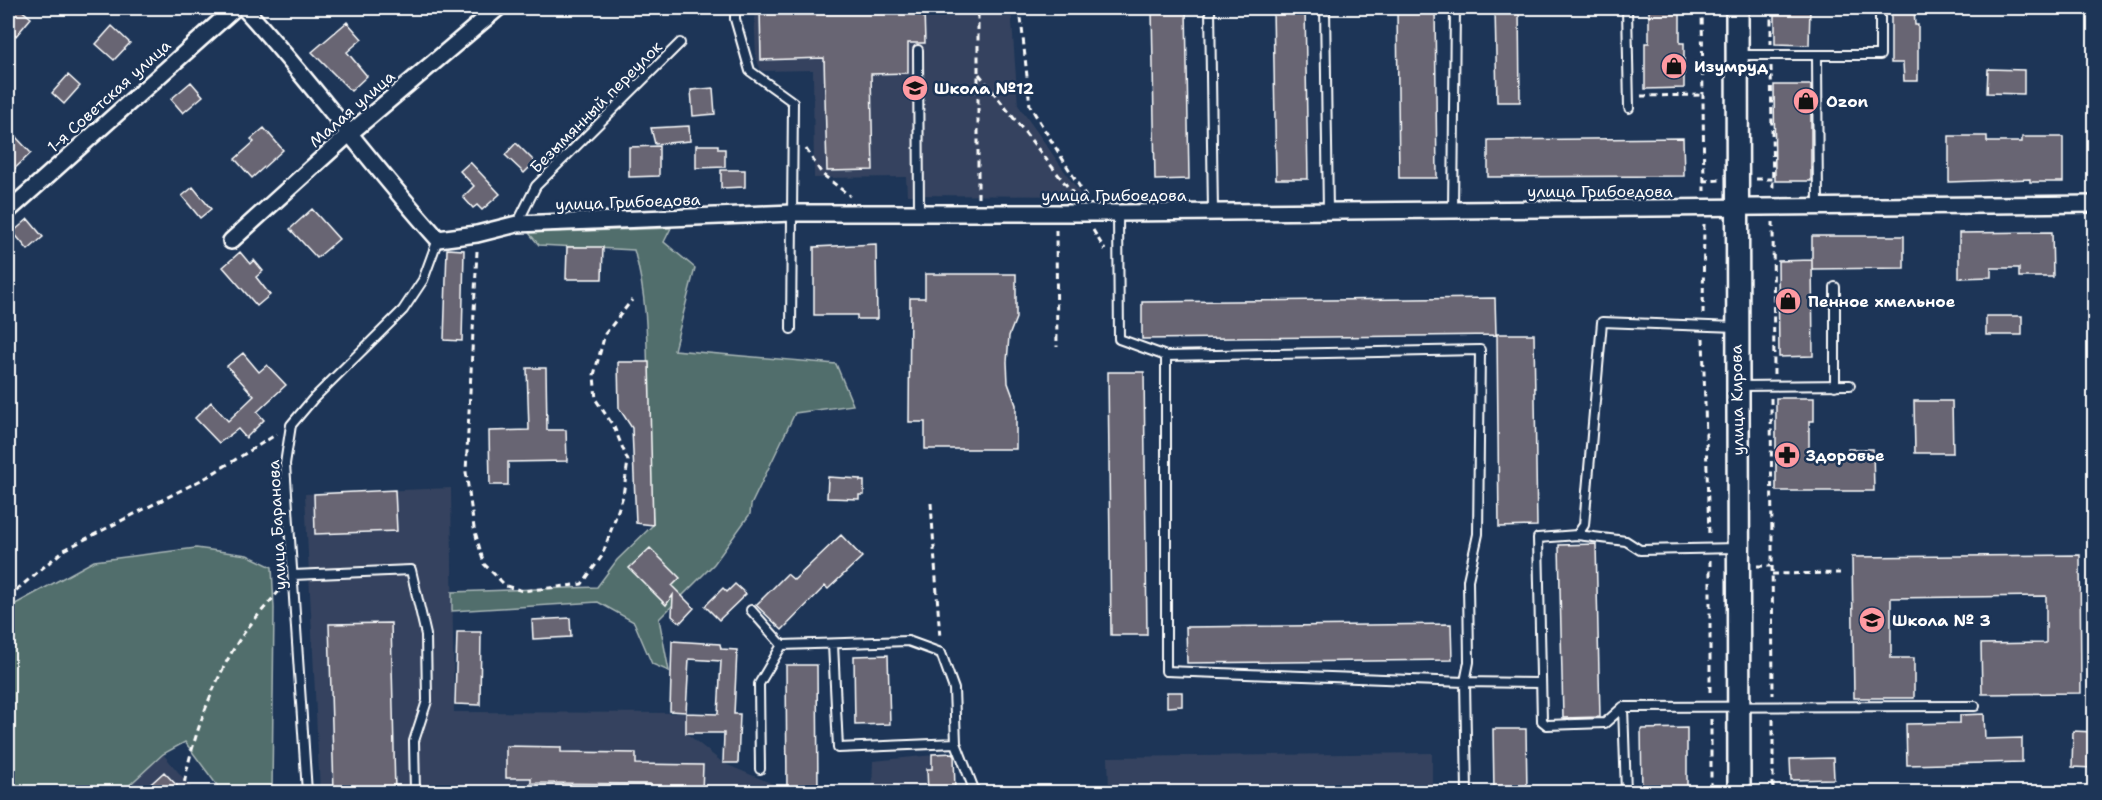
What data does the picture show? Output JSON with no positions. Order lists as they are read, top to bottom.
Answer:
{
  "streets": {
    "street": [
      "1-я Советская улица",
      "Малая улица",
      "улица Грибоедова",
      "улица Кирова"
    ],
    "lane": ["Безымянный переулок", "улица Баранова"]
  },
  "crossings": [
    ["Безымянный переулок", "улица Грибоедова"],
    ["улица Грибоедова", "улица Кирова"]
  ],
  "places": {
    "shop": ["Изумруд", "Ozon", "Пенное хмельное"],
    "school or university": ["Школа №12", "Школа № 3"],
    "pharmacy": ["Здоровье"]
  }
}
